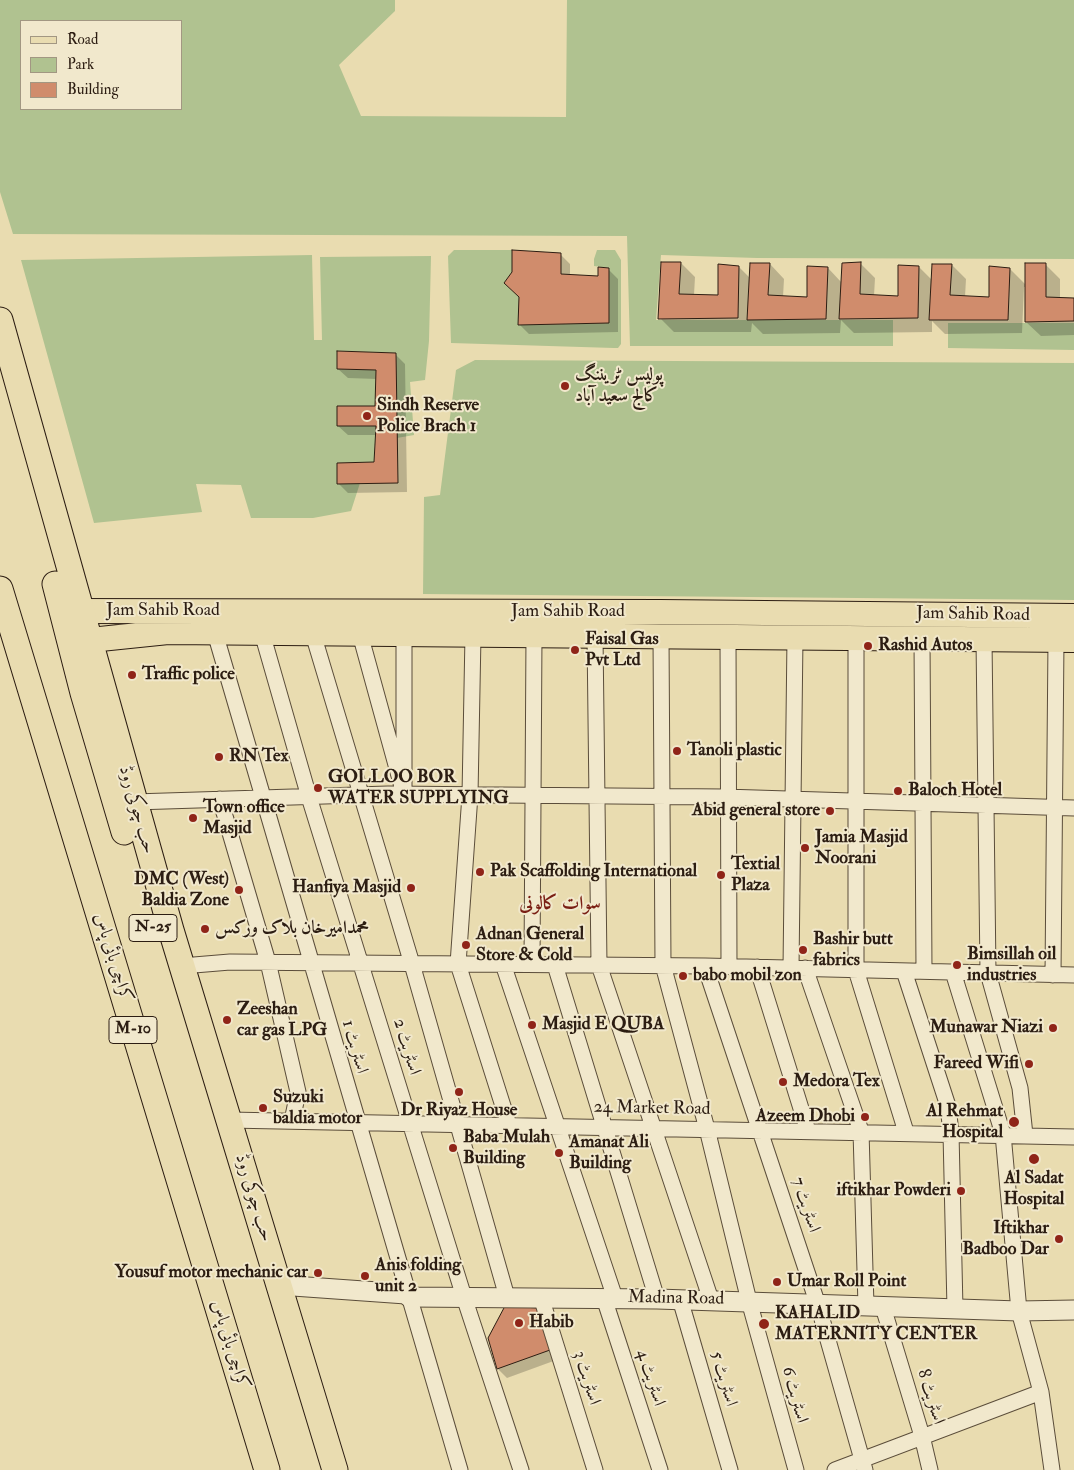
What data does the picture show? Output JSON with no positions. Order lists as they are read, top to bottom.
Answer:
{
  "streets": {
    "highway": [
      "حب چوکی روڈ",
      "N-25",
      "کراچی بائی پاس",
      "M-10"
    ],
    "main road": ["Jam Sahib Road"],
    "street": [
      "اسٹریٹ 1",
      "اسٹریٹ 2",
      "24 Market Road",
      "اسٹریٹ 7",
      "Madina Road",
      "اسٹریٹ 3",
      "اسٹریٹ 4",
      "اسٹریٹ 5",
      "اسٹریٹ 6",
      "اسٹریٹ 8"
    ]
  },
  "crossings": [
    ["Jam Sahib Road", "حب چوکی روڈ"],
    ["Jam Sahib Road", "اسٹریٹ 1"],
    ["Jam Sahib Road", "اسٹریٹ 2"],
    ["Jam Sahib Road", "اسٹریٹ 6"],
    ["Jam Sahib Road", "اسٹریٹ 8"],
    ["حب چوکی روڈ", "24 Market Road"],
    ["حب چوکی روڈ", "Madina Road"],
    ["اسٹریٹ 1", "24 Market Road"],
    ["اسٹریٹ 1", "Madina Road"],
    ["اسٹریٹ 2", "24 Market Road"],
    ["اسٹریٹ 2", "Madina Road"],
    ["24 Market Road", "اسٹریٹ 7"],
    ["24 Market Road", "اسٹریٹ 4"],
    ["24 Market Road", "اسٹریٹ 6"],
    ["24 Market Road", "اسٹریٹ 8"],
    ["اسٹریٹ 7", "Madina Road"],
    ["Madina Road", "اسٹریٹ 3"],
    ["Madina Road", "اسٹریٹ 4"],
    ["Madina Road", "اسٹریٹ 5"],
    ["Madina Road", "اسٹریٹ 6"],
    ["Madina Road", "اسٹریٹ 8"]
  ],
  "districts": ["سوات کالونی"],
  "places": [
    "پولیس ٹریننگ کالج سعید آباد",
    "Sindh Reserve Police Brach 1",
    "Rashid Autos",
    "Faisal Gas Pvt Ltd",
    "Traffic police",
    "Tanoli plastic",
    "RN Tex",
    "GOLLOO BOR WATER SUPPLYING",
    "Baloch Hotel",
    "Abid general store",
    "Town office Masjid",
    "Jamia Masjid Noorani",
    "Pak Scaffolding International",
    "Textial Plaza",
    "Hanfiya Masjid",
    "DMC (West) Baldia Zone",
    "محمداميرخان بلاک ورکس",
    "Adnan General Store & Cold",
    "Bashir butt fabrics",
    "Bimsillah oil industries",
    "babo mobil zon",
    "Zeeshan car gas LPG",
    "Masjid E QUBA",
    "Munawar Niazi",
    "Fareed Wifi",
    "Medora Tex",
    "Dr Riyaz House",
    "Suzuki baldia motor",
    "Azeem Dhobi",
    "Al Rehmat Hospital",
    "Baba Mulah Building",
    "Amanat Ali Building",
    "Al Sadat Hospital",
    "iftikhar Powderi",
    "Iftikhar Badboo Dar",
    "Yousuf motor mechanic car",
    "Anis folding unit 2",
    "Umar Roll Point",
    "Habib",
    "KAHALID MATERNITY CENTER"
  ],
  "legend": ["Road", "Park", "Building"]
}
